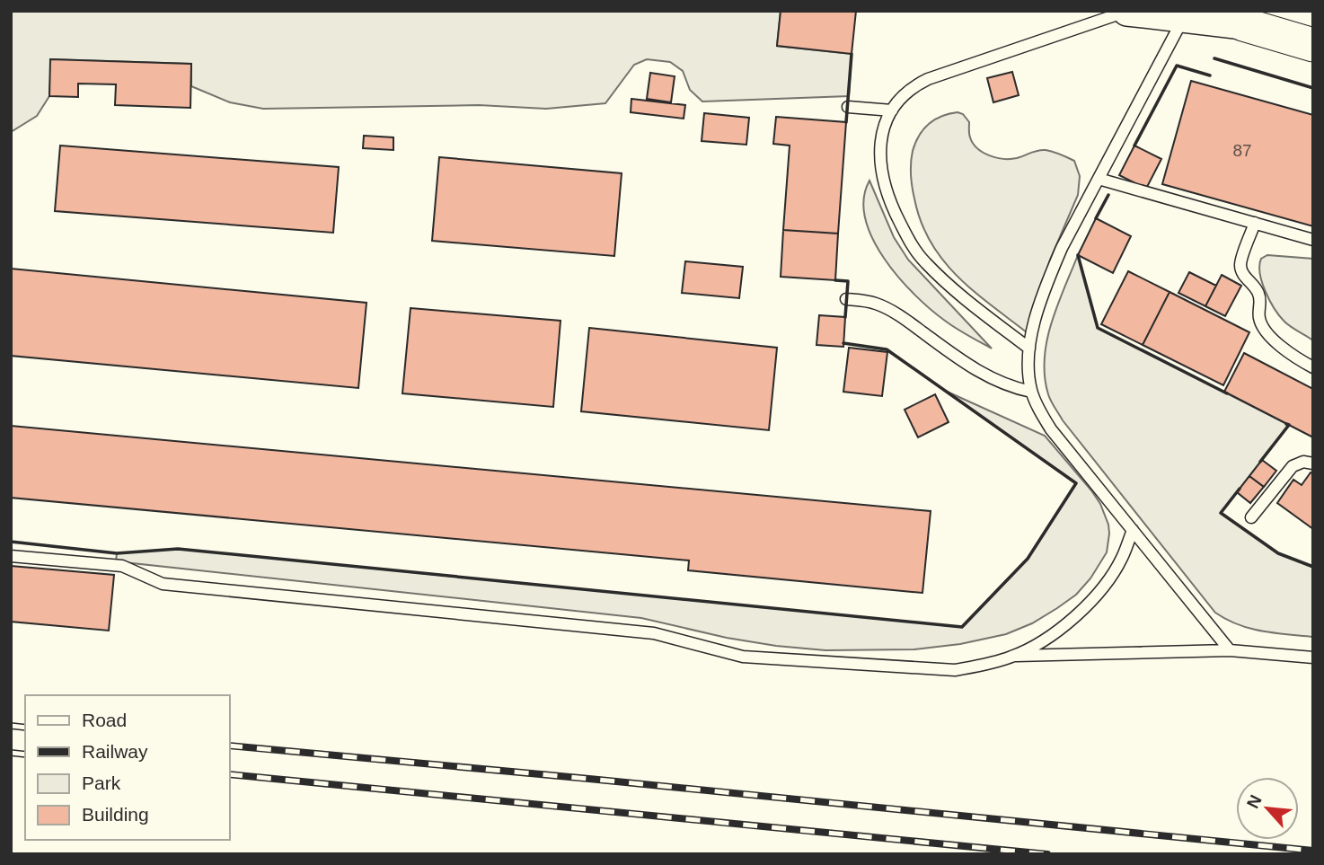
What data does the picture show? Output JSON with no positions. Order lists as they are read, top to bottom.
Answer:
{
  "house_numbers": ["87"],
  "legend": [
    "Road",
    "Railway",
    "Park",
    "Building"
  ],
  "north": "top left"
}
